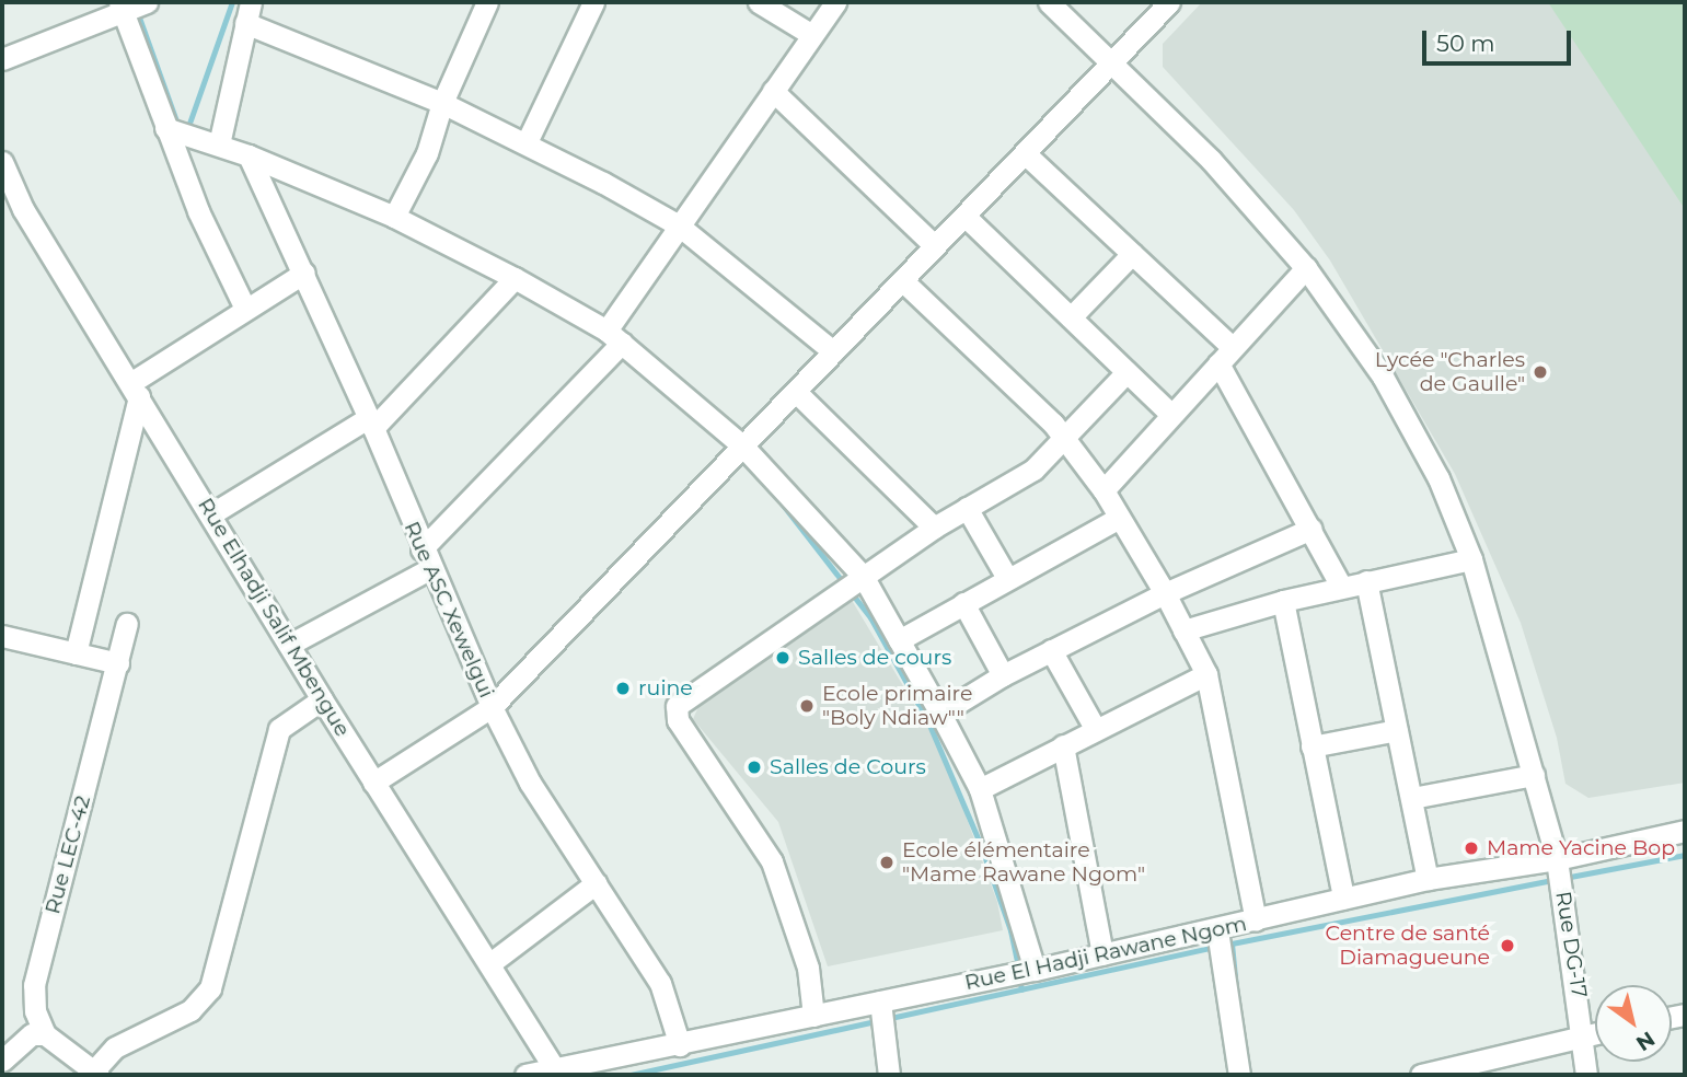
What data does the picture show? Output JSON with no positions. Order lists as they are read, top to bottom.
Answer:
{
  "streets": {
    "street": [
      "Rue ASC Xewelgui",
      "Rue Elhadji Salif Mbengue",
      "Rue LEC-42",
      "Rue DG-17",
      "Rue El Hadji Rawane Ngom"
    ]
  },
  "crossings": [
    ["Rue ASC Xewelgui", "Rue El Hadji Rawane Ngom"],
    ["Rue Elhadji Salif Mbengue", "Rue El Hadji Rawane Ngom"],
    ["Rue DG-17", "Rue El Hadji Rawane Ngom"]
  ],
  "places": [
    "Lycée \"Charles de Gaulle\"",
    "Salles de cours",
    "ruine",
    "Ecole primaire \"Boly Ndiaw\"\"",
    "Salles de Cours",
    "Mame Yacine Bop",
    "Ecole élémentaire \"Mame Rawane Ngom\"",
    "Centre de santé Diamagueune"
  ],
  "scale_bar": "50 m",
  "north": "bottom right"
}
